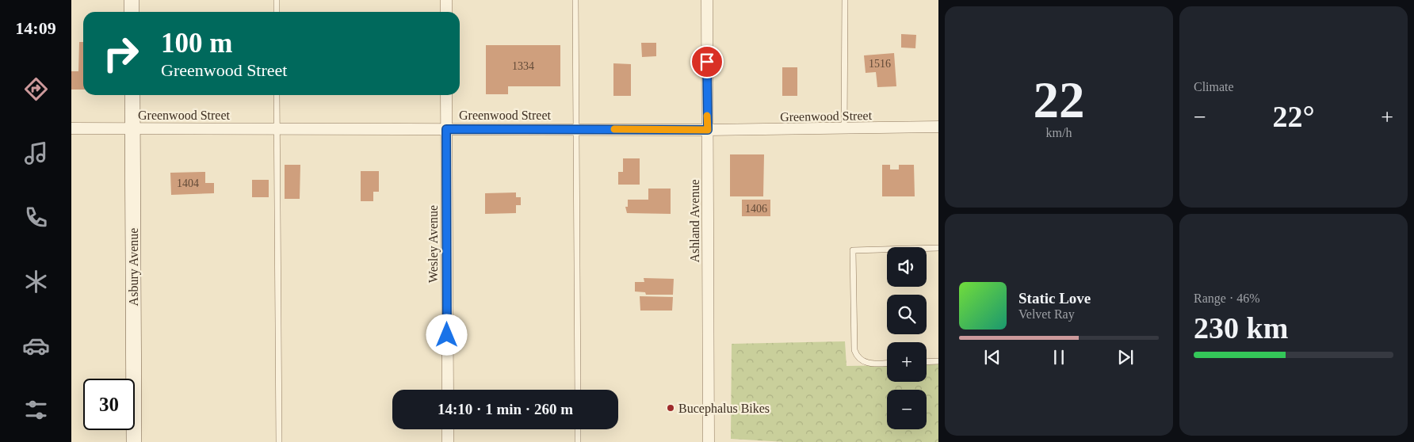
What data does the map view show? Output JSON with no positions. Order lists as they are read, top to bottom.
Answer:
{
  "streets": {
    "main road": ["Asbury Avenue"],
    "street": ["Greenwood Street", "Ashland Avenue", "Wesley Avenue"]
  },
  "crossings": [
    ["Greenwood Street", "Ashland Avenue"],
    ["Greenwood Street", "Wesley Avenue"],
    ["Greenwood Street", "Asbury Avenue"]
  ],
  "places": ["Bucephalus Bikes"],
  "house_numbers": [
    "1516",
    "1334",
    "1404",
    "1406"
  ],
  "page": {
    "tabs": "14:09",
    "tile": [
      ["22", "km/h"],
      "Climate",
      ["Range · 46%", "230 km"]
    ],
    "turn": ["100 m", "Greenwood Street"],
    "heat": ["−", "22°", "+"],
    "map_buttons": ["+", "−"],
    "song": ["Static Love", "Velvet Ray"],
    "limit": "30",
    "trip": "14:10 · 1 min · 260 m"
  }
}
